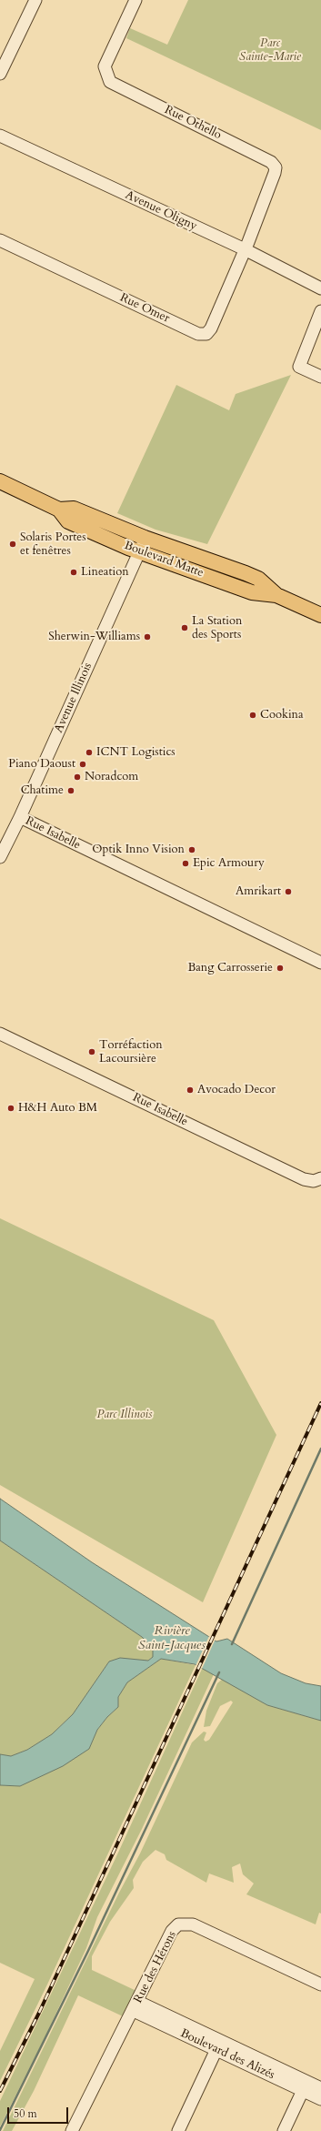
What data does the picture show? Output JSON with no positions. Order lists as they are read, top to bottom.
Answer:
{
  "streets": {
    "main road": ["Boulevard Matte"],
    "street": [
      "Rue Othello",
      "Avenue Oligny",
      "Rue Omer",
      "Avenue Illinois",
      "Rue Isabelle",
      "Rue des Hérons",
      "Boulevard des Alizés"
    ]
  },
  "crossings": [
    ["Rue Othello", "Avenue Oligny"],
    ["Rue Othello", "Rue Omer"],
    ["Avenue Oligny", "Rue Omer"],
    ["Boulevard Matte", "Avenue Illinois"],
    ["Avenue Illinois", "Rue Isabelle"],
    ["Rue des Hérons", "Boulevard des Alizés"]
  ],
  "water": ["Rivière Saint-Jacques"],
  "parks": ["Parc Sainte-Marie", "Parc Illinois"],
  "places": [
    "Solaris Portes et fenêtres",
    "Lineation",
    "La Station des Sports",
    "Sherwin-Williams",
    "Cookina",
    "ICNT Logistics",
    "Piano Daoust",
    "Noradcom",
    "Chatime",
    "Optik Inno Vision",
    "Epic Armoury",
    "Amrikart",
    "Bang Carrosserie",
    "Torréfaction Lacoursière",
    "Avocado Decor",
    "H&H Auto BM"
  ],
  "scale_bar": "50 m"
}
